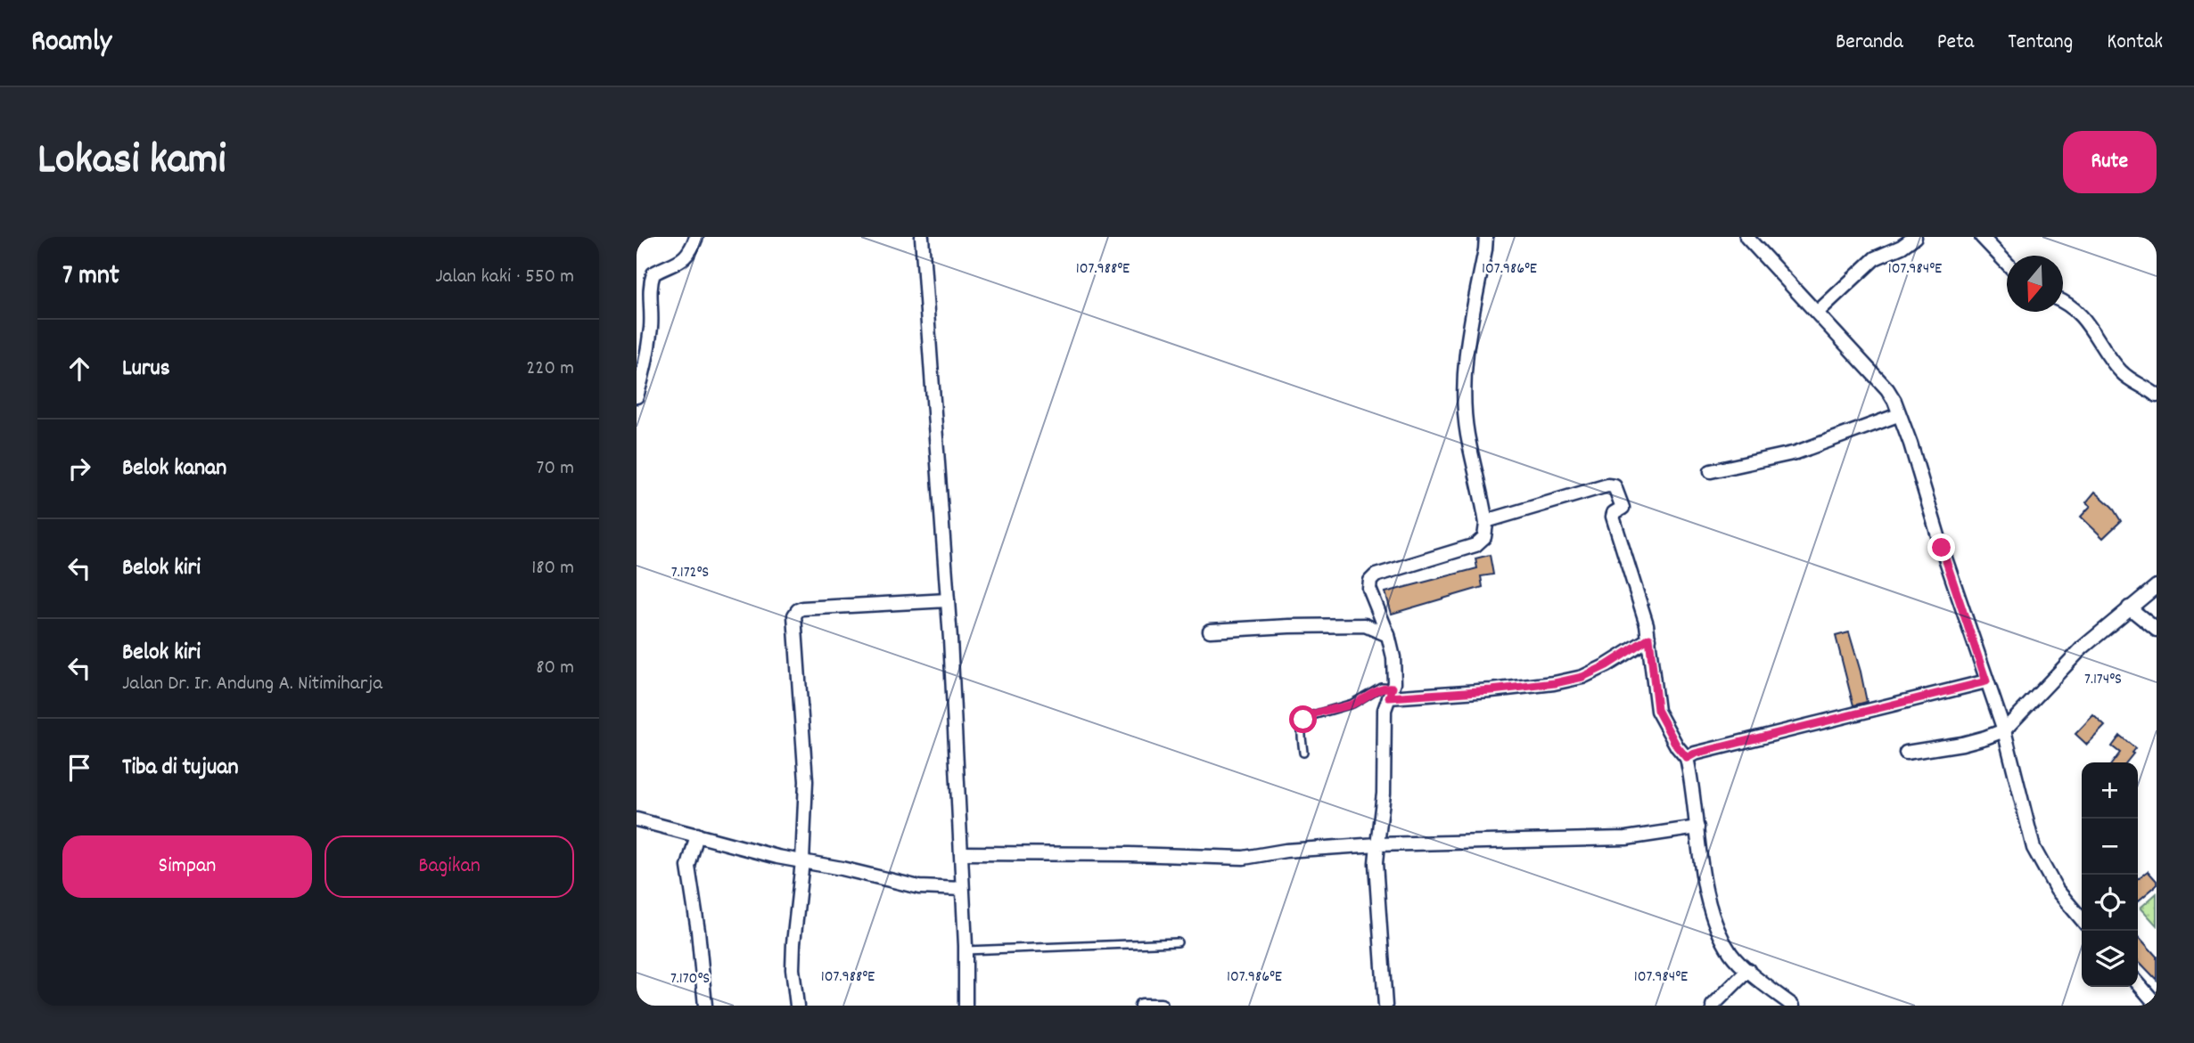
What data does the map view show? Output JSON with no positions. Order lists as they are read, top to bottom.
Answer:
{
  "north": "bottom",
  "page": {
    "header": "Roamly",
    "nav": [
      "Beranda",
      "Peta",
      "Tentang",
      "Kontak"
    ],
    "title": "Lokasi kami",
    "buttons": [
      "Rute",
      ["Simpan", "Bagikan"]
    ],
    "heading": ["7 mnt", "Jalan kaki · 550 m"],
    "list": [
      ["Lurus", "220 m"],
      ["Belok kanan", "70 m"],
      ["Belok kiri", "180 m"],
      ["Belok kiri", "Jalan Dr. Ir. Andung A. Nitimiharja", "80 m"],
      "Tiba di tujuan"
    ],
    "map_buttons": ["+", "−"]
  },
  "coordinates": [
    "107.988°E",
    "107.986°E",
    "107.984°E",
    "7.172°S",
    "7.174°S",
    "7.170°S"
  ]
}
